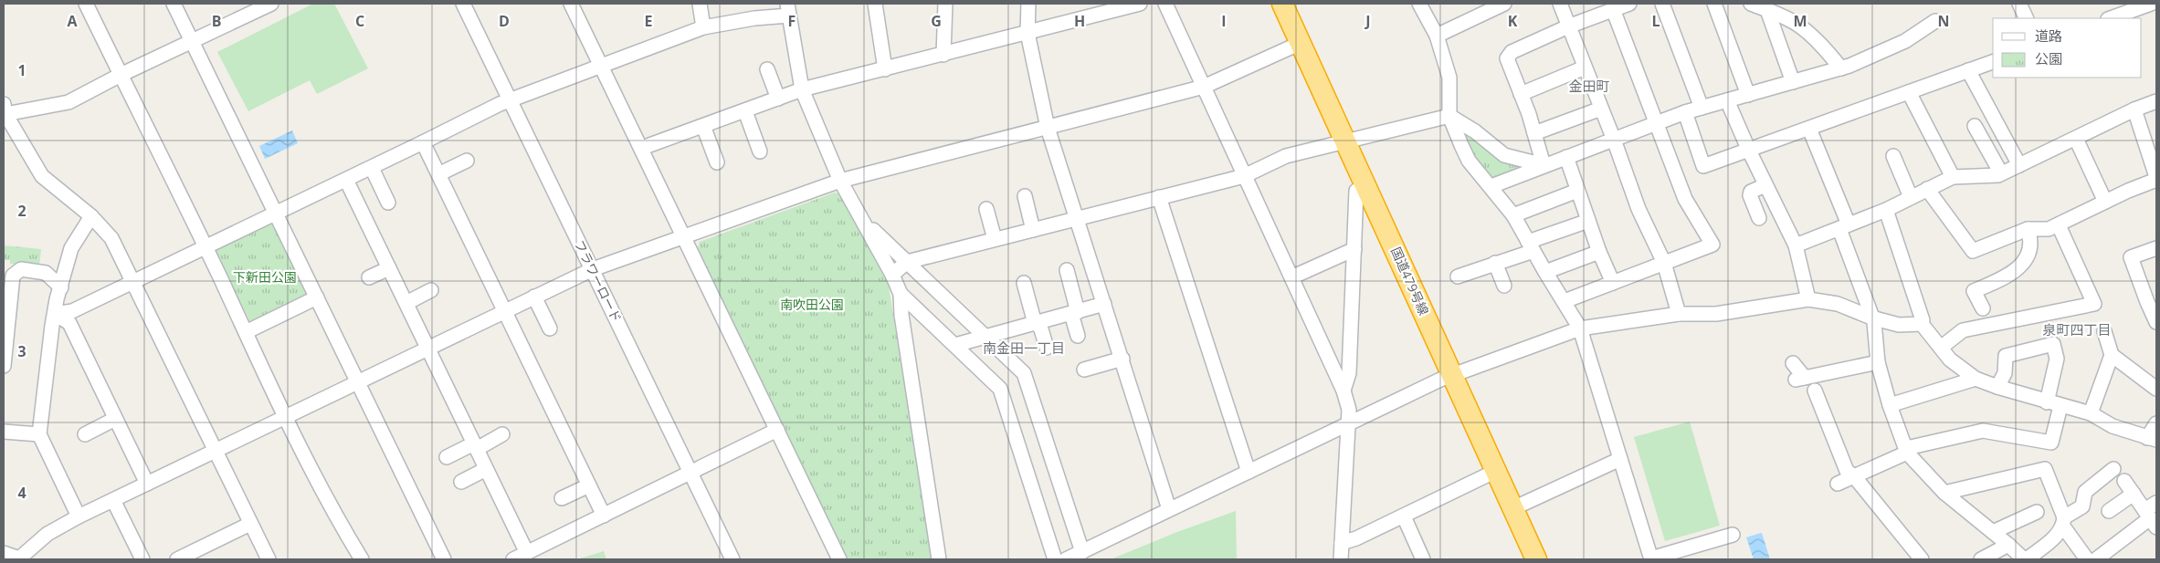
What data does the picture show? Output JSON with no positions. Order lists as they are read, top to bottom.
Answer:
{
  "streets": {
    "highway": ["国道479号線"],
    "street": ["フラワーロード"]
  },
  "districts": ["金田町", "泉町四丁目", "南金田一丁目"],
  "parks": ["下新田公園", "南吹田公園"],
  "legend": ["道路", "公園"],
  "grid": {
    "columns": [
      "A",
      "B",
      "C",
      "D",
      "E",
      "F",
      "G",
      "H",
      "I",
      "J",
      "K",
      "L",
      "M",
      "N"
    ],
    "rows": [
      "1",
      "2",
      "3",
      "4"
    ]
  }
}
